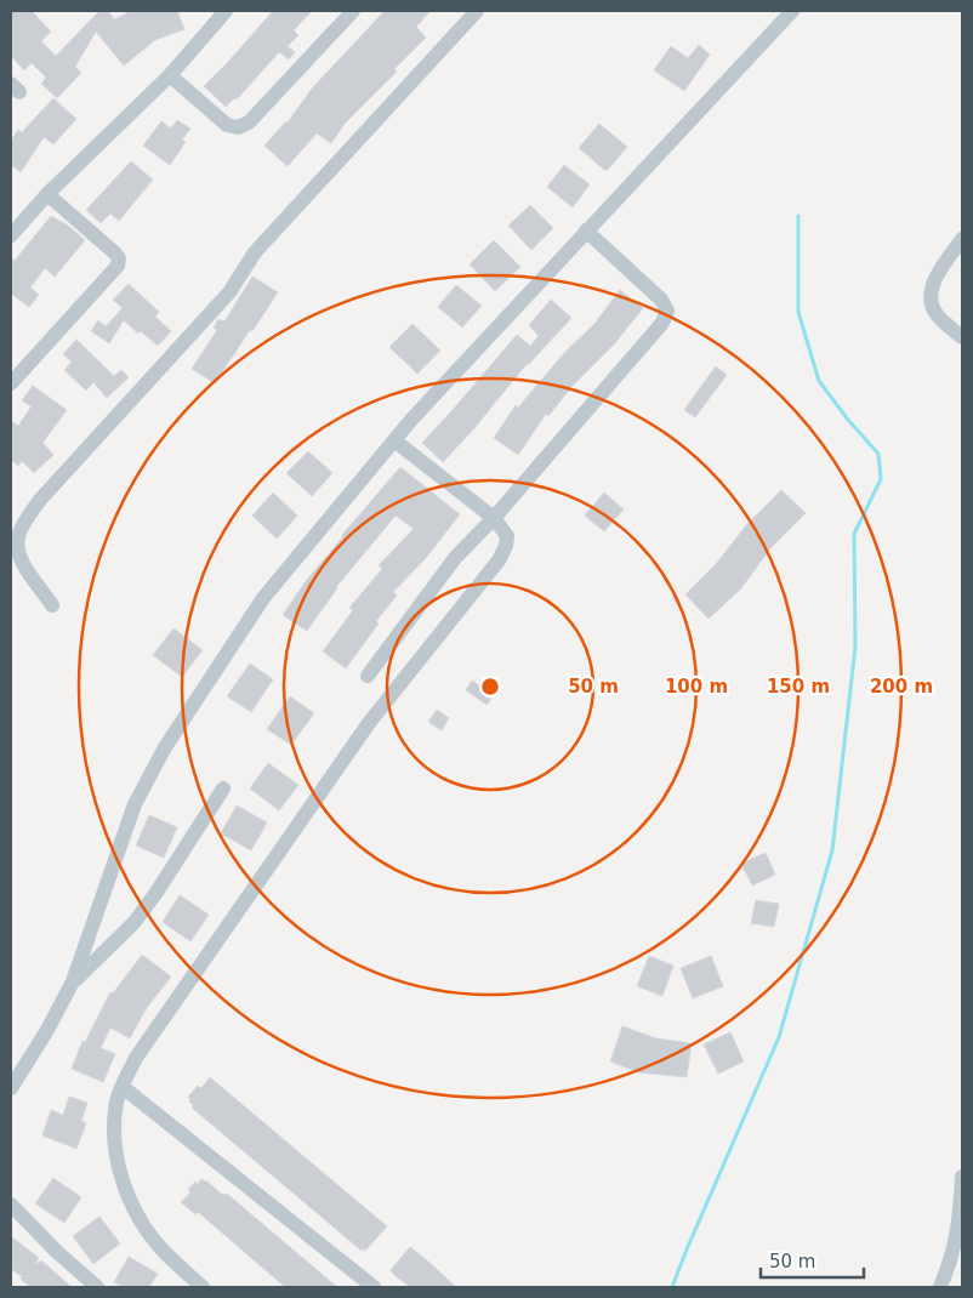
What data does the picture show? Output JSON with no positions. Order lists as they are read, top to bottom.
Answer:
{
  "scale_bar": "50 m",
  "rings": [
    "50 m",
    "100 m",
    "150 m",
    "200 m"
  ]
}
